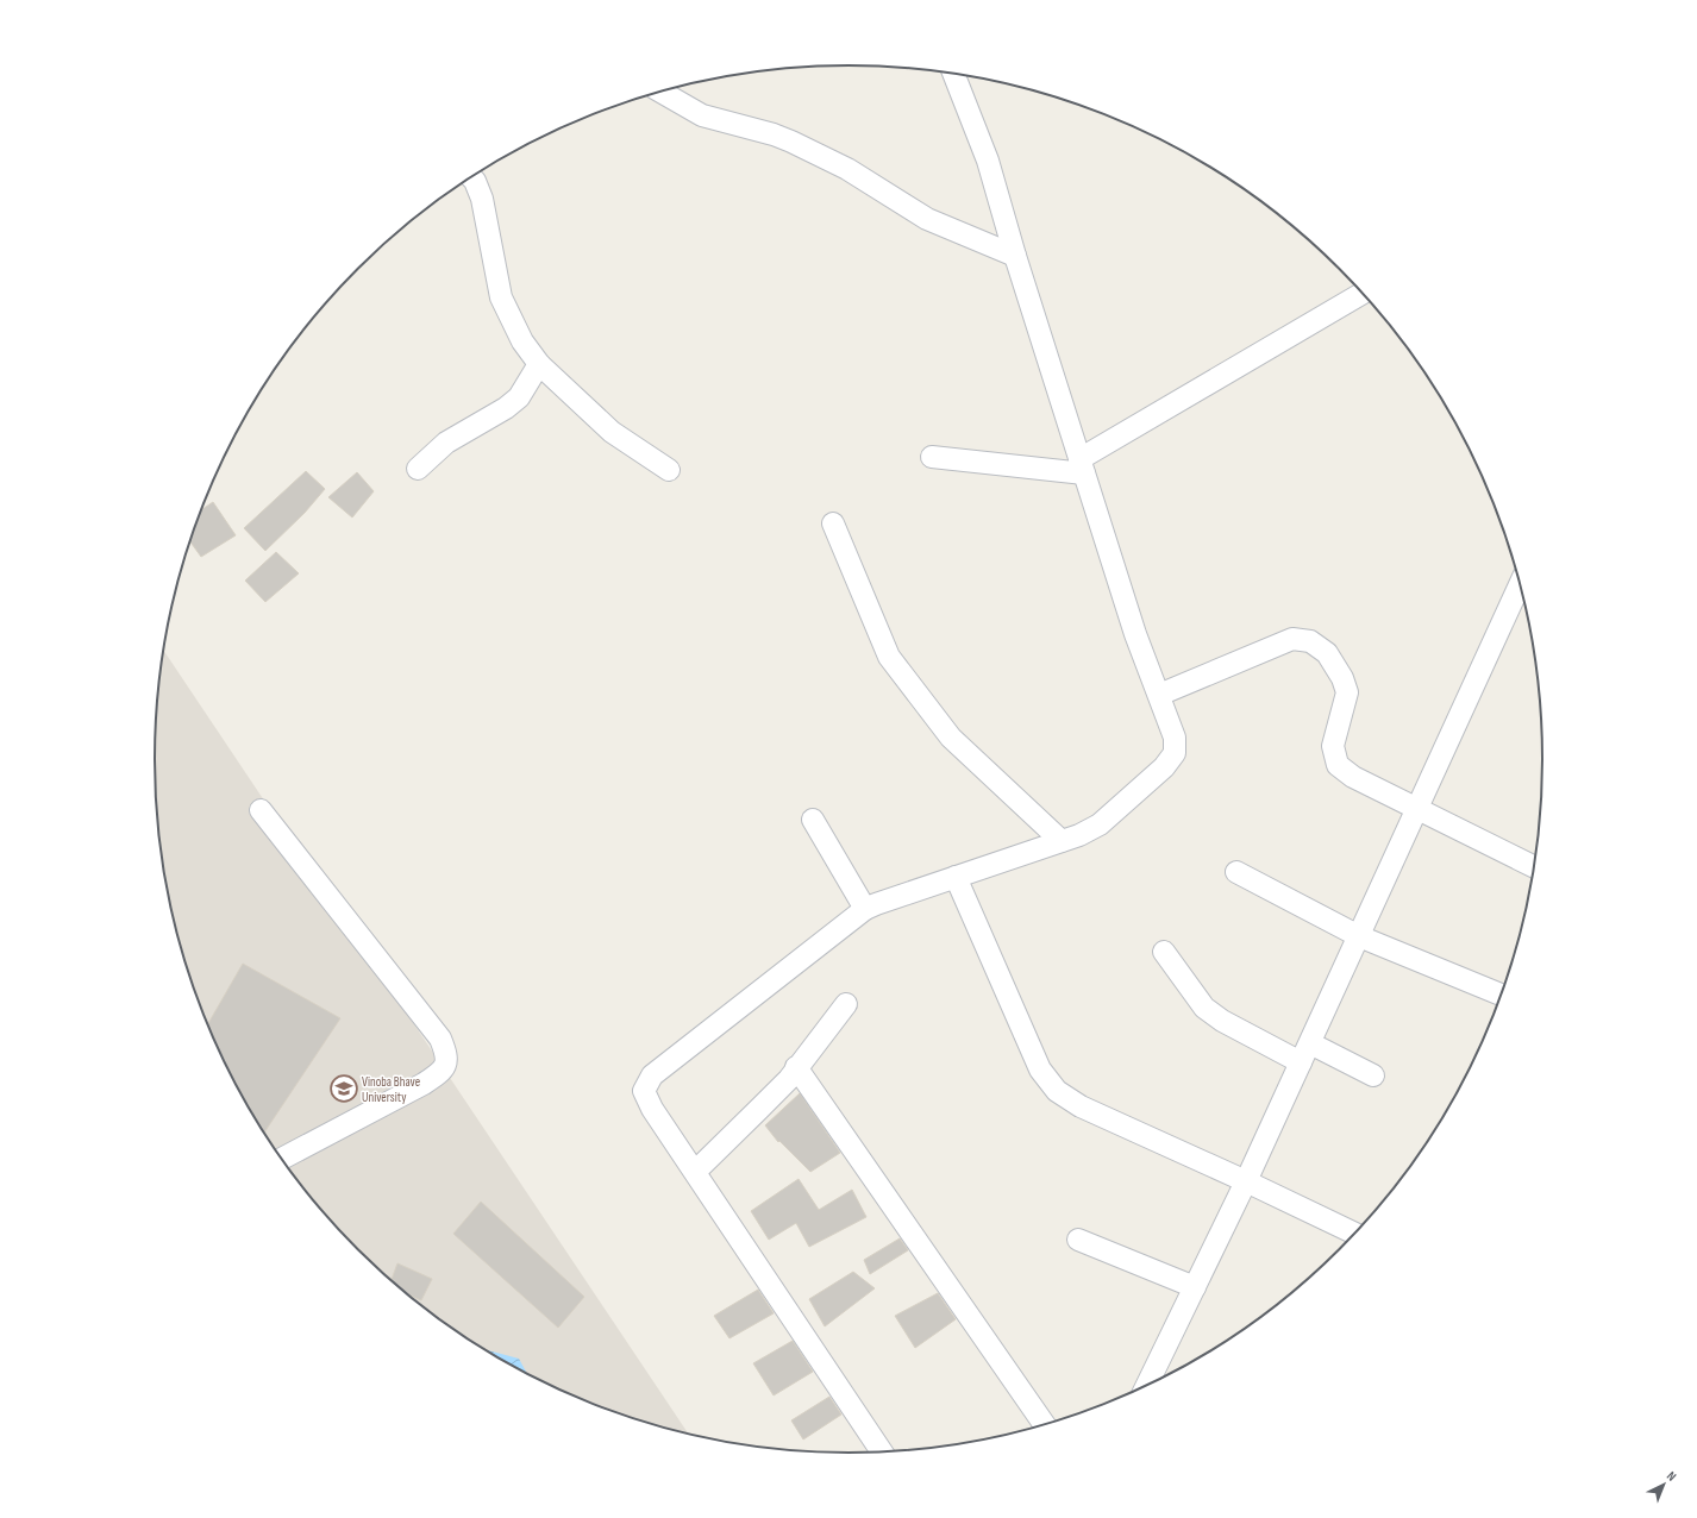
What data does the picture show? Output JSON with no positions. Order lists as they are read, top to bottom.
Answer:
{
  "places": {
    "school or university": ["Vinoba Bhave University"]
  },
  "north": "top right"
}
